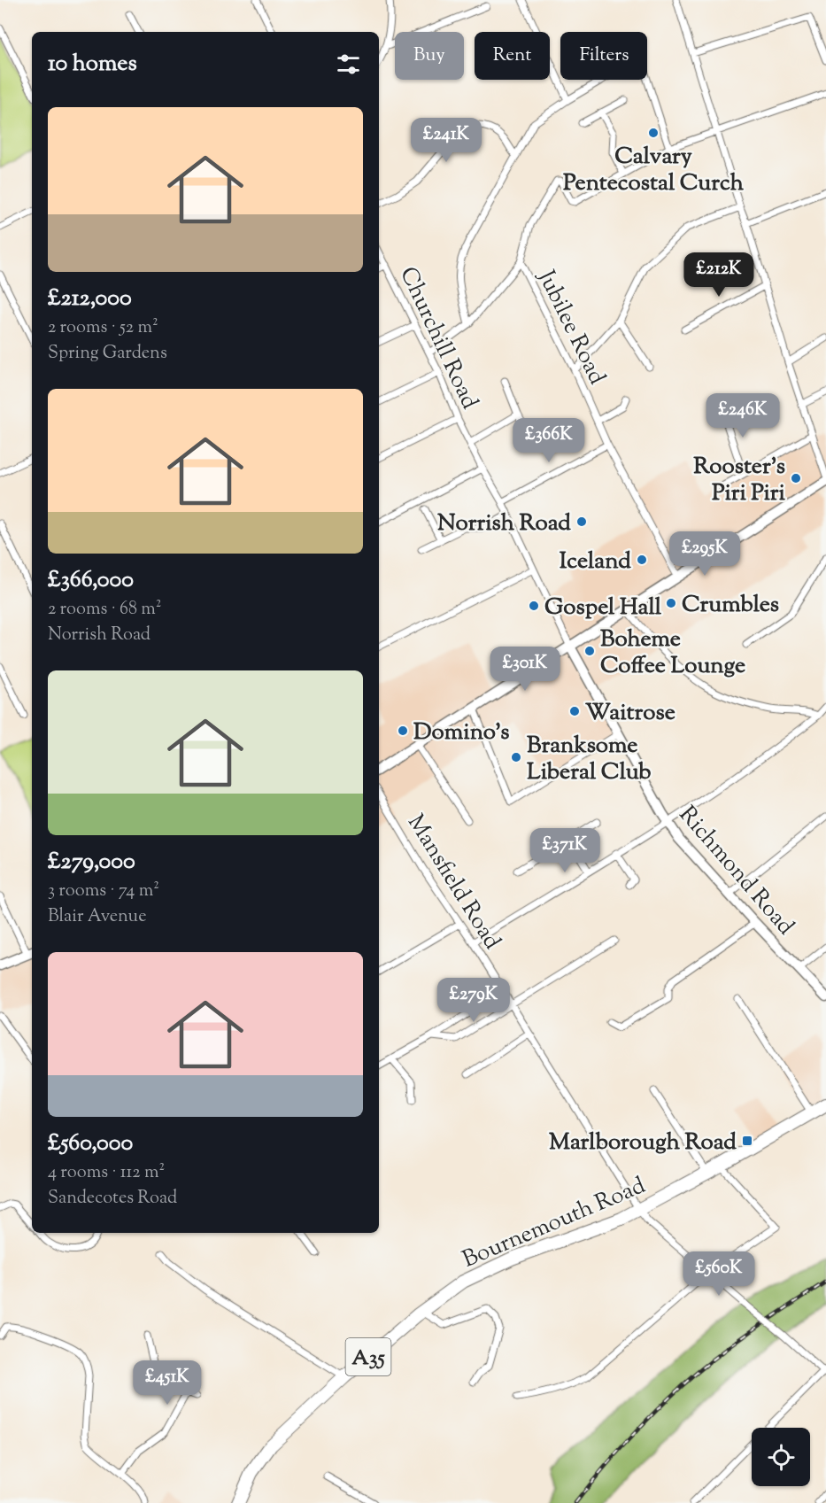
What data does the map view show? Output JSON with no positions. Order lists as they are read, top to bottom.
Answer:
{
  "streets": {
    "highway": ["Bournemouth Road", "A35"],
    "main road": ["Richmond Road"],
    "street": ["Jubilee Road", "Churchill Road", "Mansfield Road"]
  },
  "crossings": [
    ["Churchill Road", "Richmond Road"],
    ["Mansfield Road", "Bournemouth Road"]
  ],
  "places": {
    "other": [
      "Calvary Pentecostal Curch",
      "Rooster's Piri Piri",
      "Norrish Road",
      "Iceland",
      "Crumbles",
      "Gospel Hall",
      "Boheme Coffee Lounge",
      "Waitrose",
      "Domino's",
      "Branksome Liberal Club"
    ],
    "transit": ["Marlborough Road"]
  },
  "page": {
    "chip": ["Buy", "Rent", "Filters"],
    "heading": "10 homes",
    "list": [
      {
        "name": "£212,000",
        "note": "2 rooms · 52 m² · Spring Gardens"
      },
      {
        "name": "£366,000",
        "note": "2 rooms · 68 m² · Norrish Road"
      },
      {
        "name": "£279,000",
        "note": "3 rooms · 74 m² · Blair Avenue"
      },
      {
        "name": "£560,000",
        "note": "4 rooms · 112 m² · Sandecotes Road"
      }
    ],
    "price": [
      "£241K",
      "£212K",
      "£246K",
      "£366K",
      "£295K",
      "£301K",
      "£371K",
      "£279K",
      "£560K",
      "£451K"
    ]
  }
}
